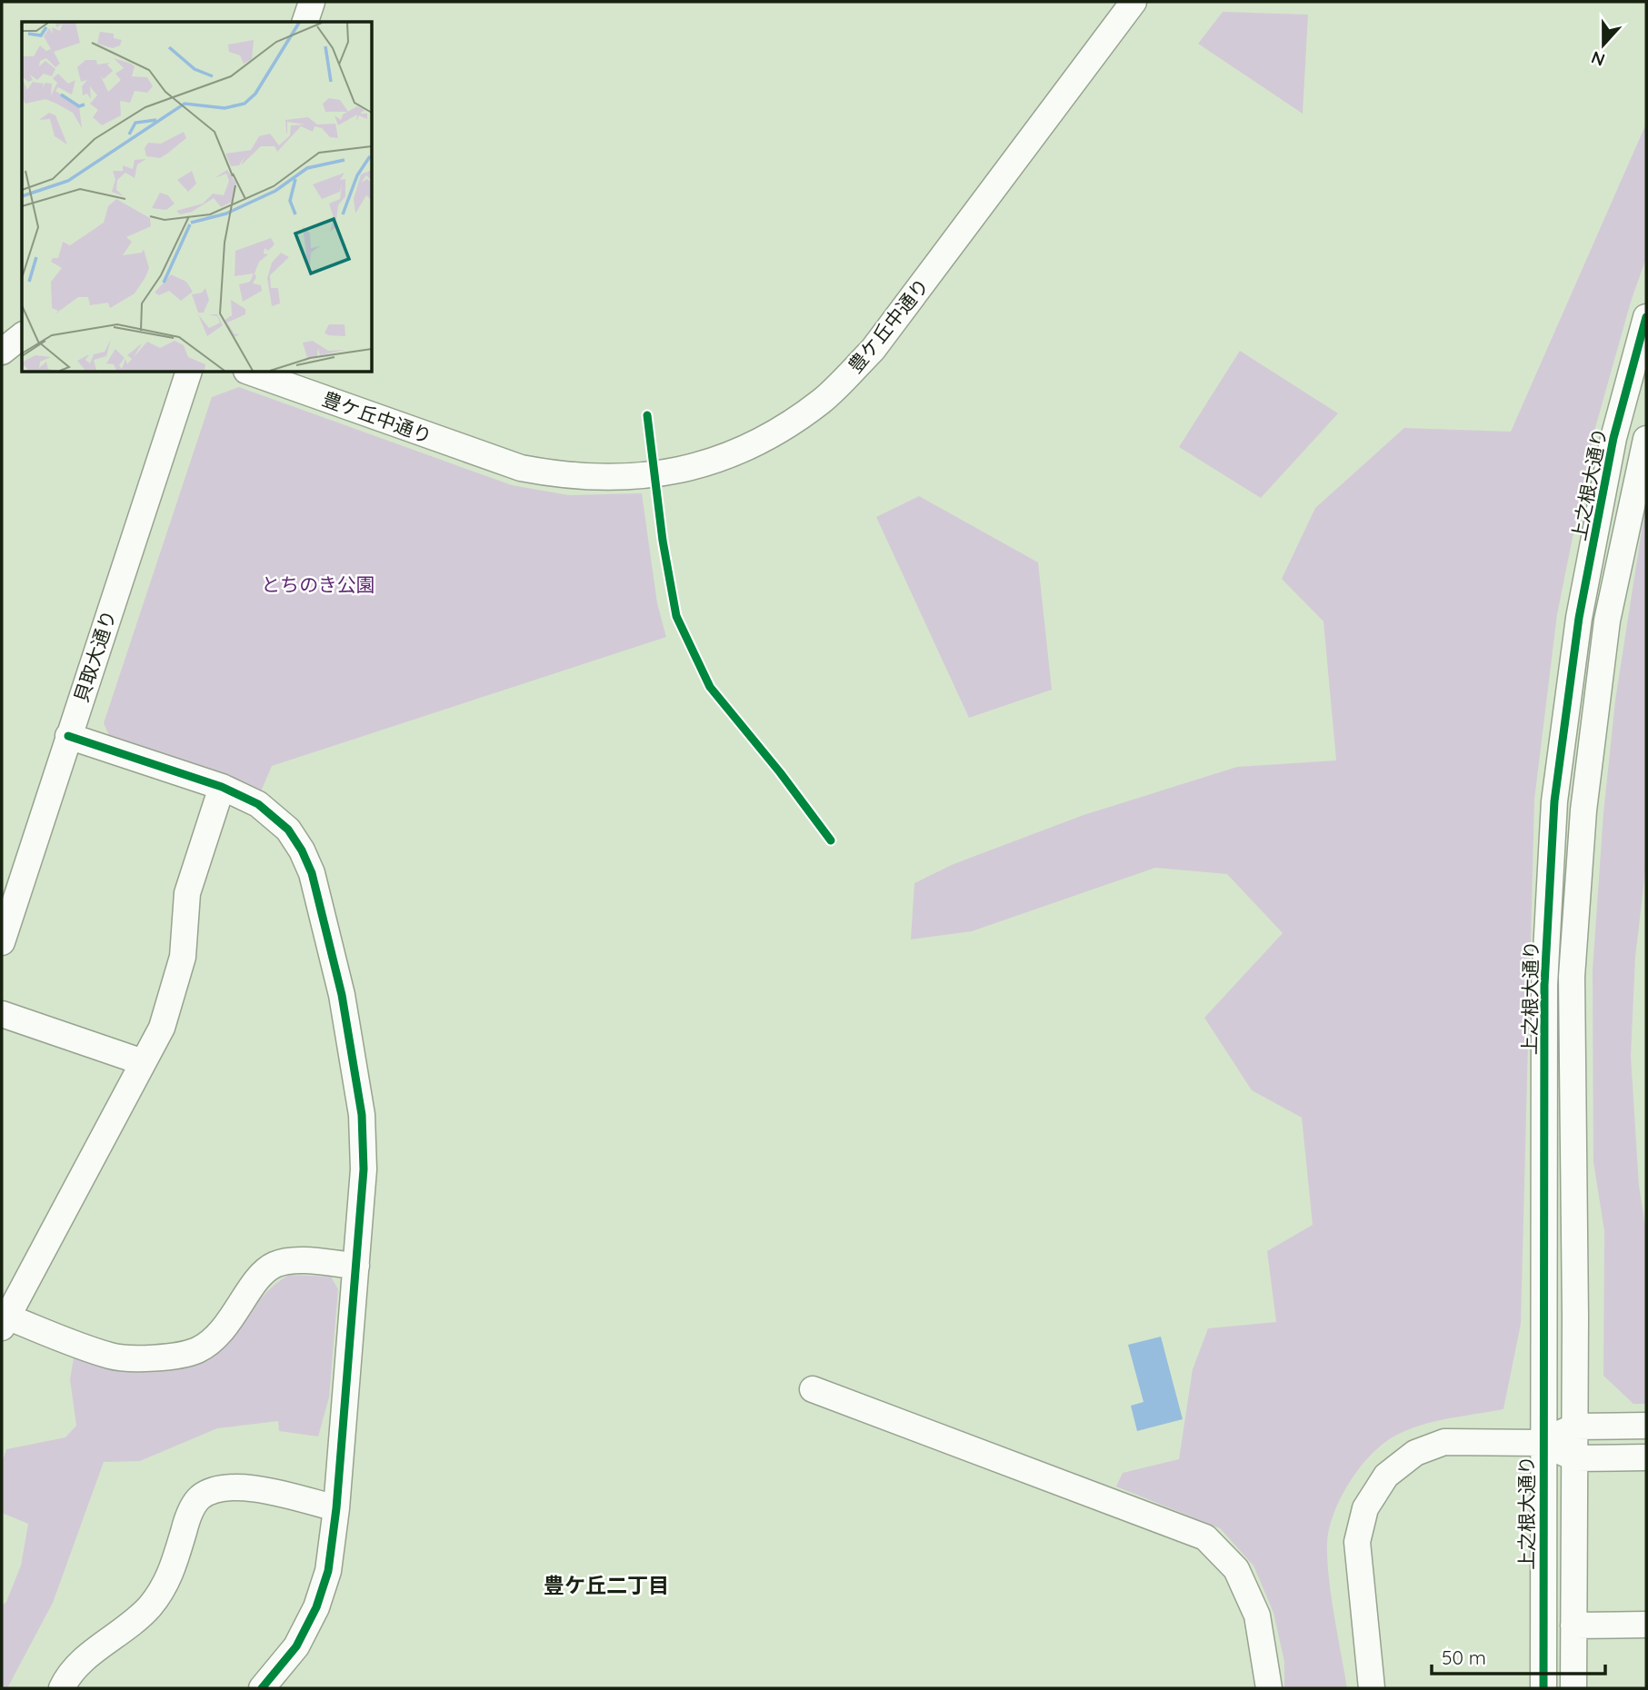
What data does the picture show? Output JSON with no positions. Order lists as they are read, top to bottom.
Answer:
{
  "streets": {
    "street": ["豊ケ丘中通り", "上之根大通り", "貝取大通り"]
  },
  "districts": ["豊ケ丘二丁目"],
  "parks": ["とちのき公園"],
  "scale_bar": "50 m",
  "north": "bottom"
}
